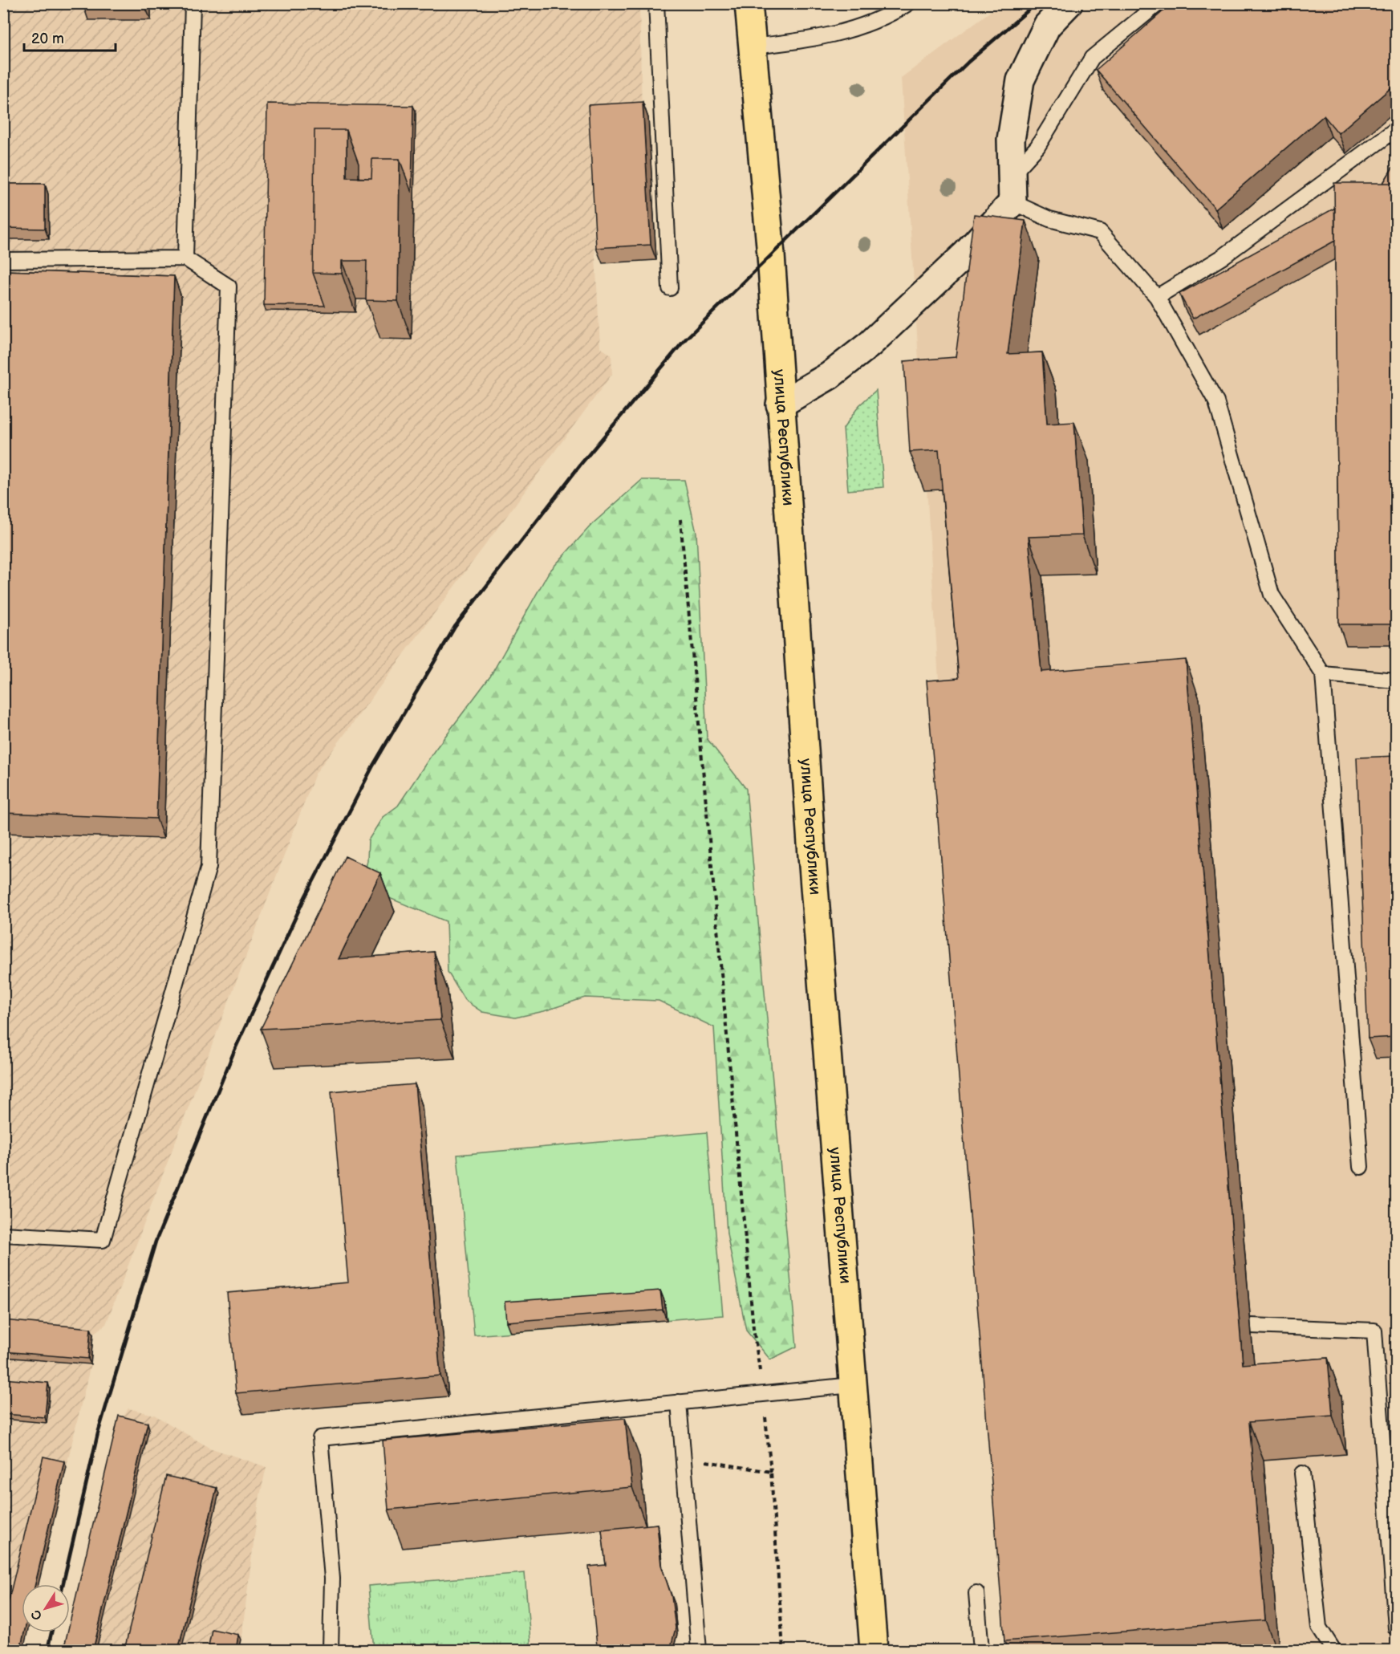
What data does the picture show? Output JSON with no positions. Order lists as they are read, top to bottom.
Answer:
{
  "streets": {
    "main road": ["улица Республики"]
  },
  "scale_bar": "20 m",
  "north": "bottom left"
}
